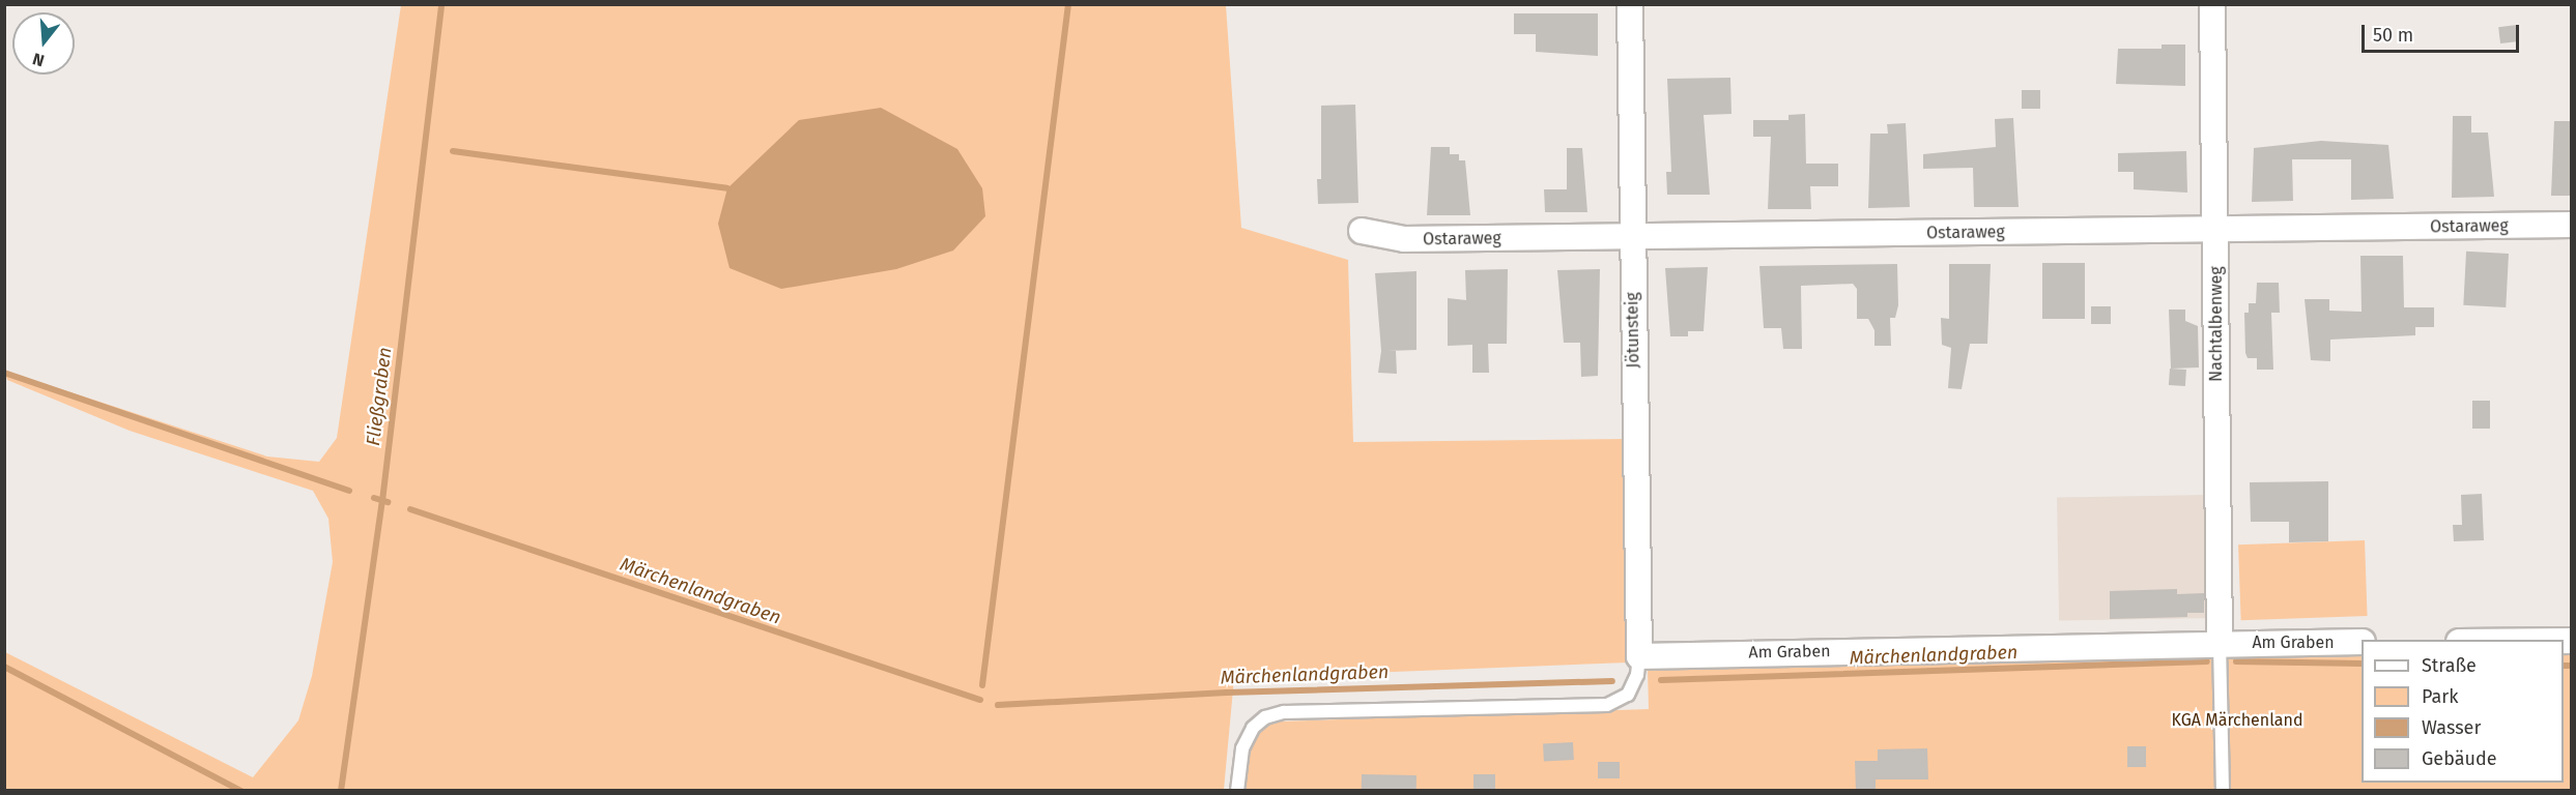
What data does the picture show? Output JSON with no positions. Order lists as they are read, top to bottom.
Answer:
{
  "streets": {
    "street": [
      "Ostaraweg",
      "Nachtalbenweg",
      "Jötunsteig",
      "Am Graben"
    ]
  },
  "crossings": [
    ["Ostaraweg", "Nachtalbenweg"],
    ["Ostaraweg", "Jötunsteig"],
    ["Nachtalbenweg", "Am Graben"],
    ["Jötunsteig", "Am Graben"]
  ],
  "water": ["Fließgraben", "Märchenlandgraben"],
  "parks": ["KGA Märchenland"],
  "legend": [
    "Straße",
    "Park",
    "Wasser",
    "Gebäude"
  ],
  "scale_bar": "50 m",
  "north": "bottom"
}
